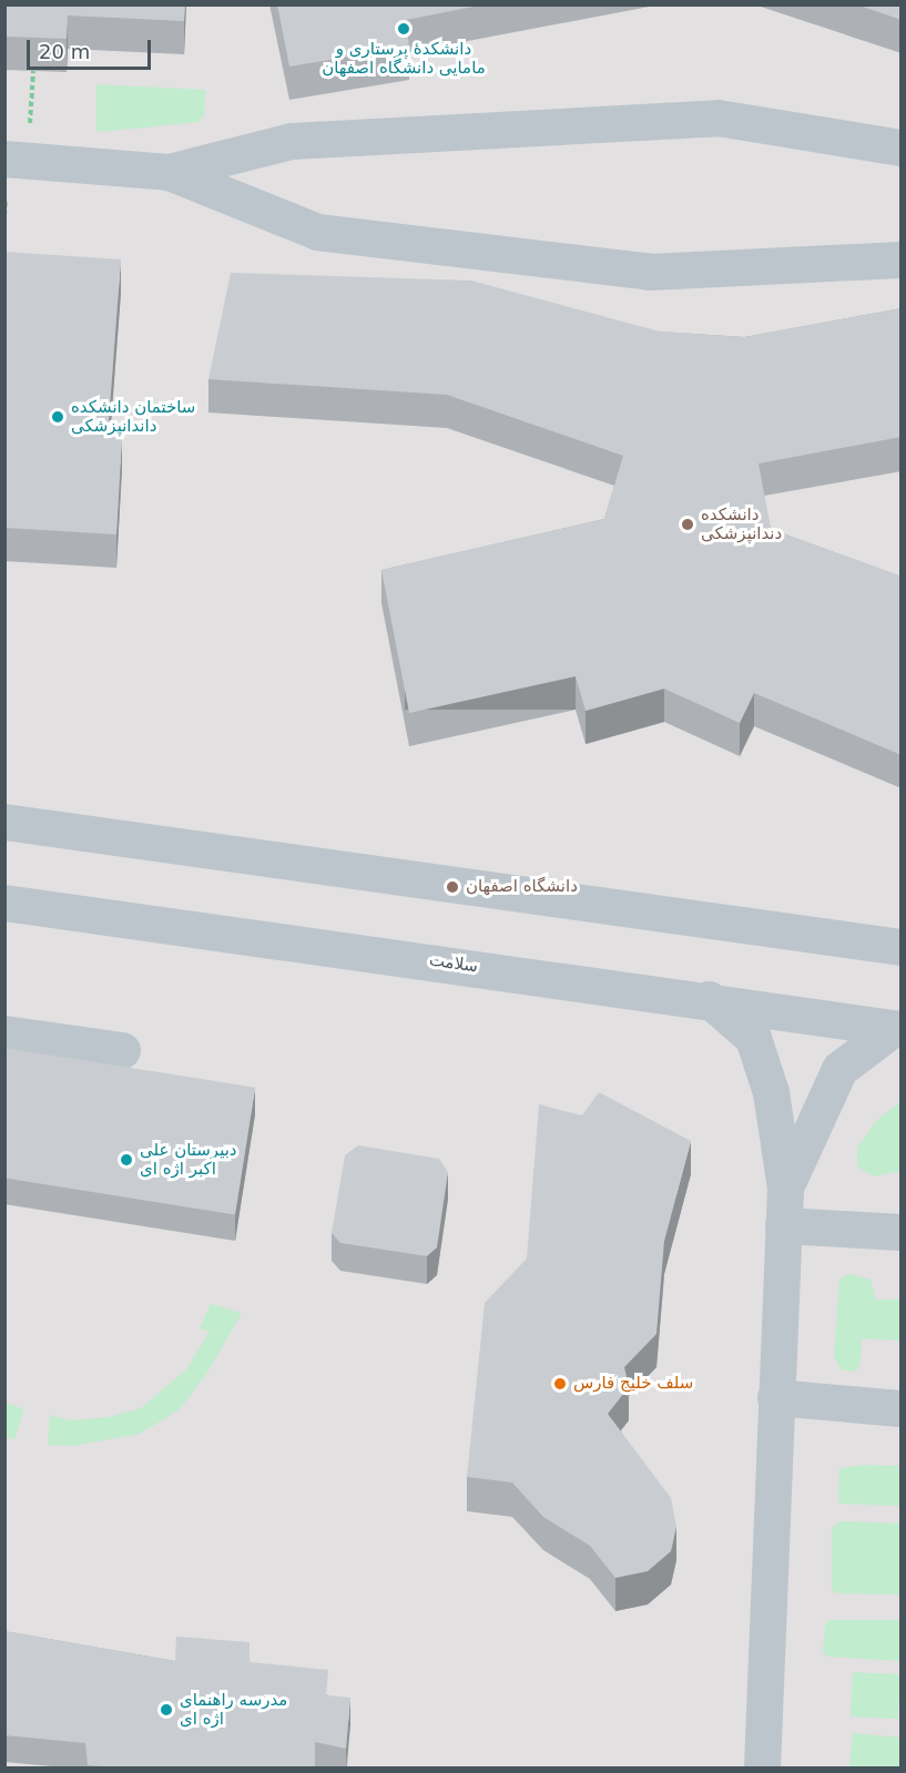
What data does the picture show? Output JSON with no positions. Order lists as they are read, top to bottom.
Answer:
{
  "streets": {
    "lane": ["سلامت"]
  },
  "places": [
    "دانشکدهٔ پرستاری و مامایی دانشگاه اصفهان",
    "ساختمان دانشکده داندانپزشکی",
    "دانشکده دندانپزشکی",
    "دانشگاه اصفهان",
    "دبیرستان علی اکبر اژه ای",
    "سلف خلیج فارس",
    "مدرسه راهنمای اژه ای"
  ],
  "scale_bar": "20 m"
}
